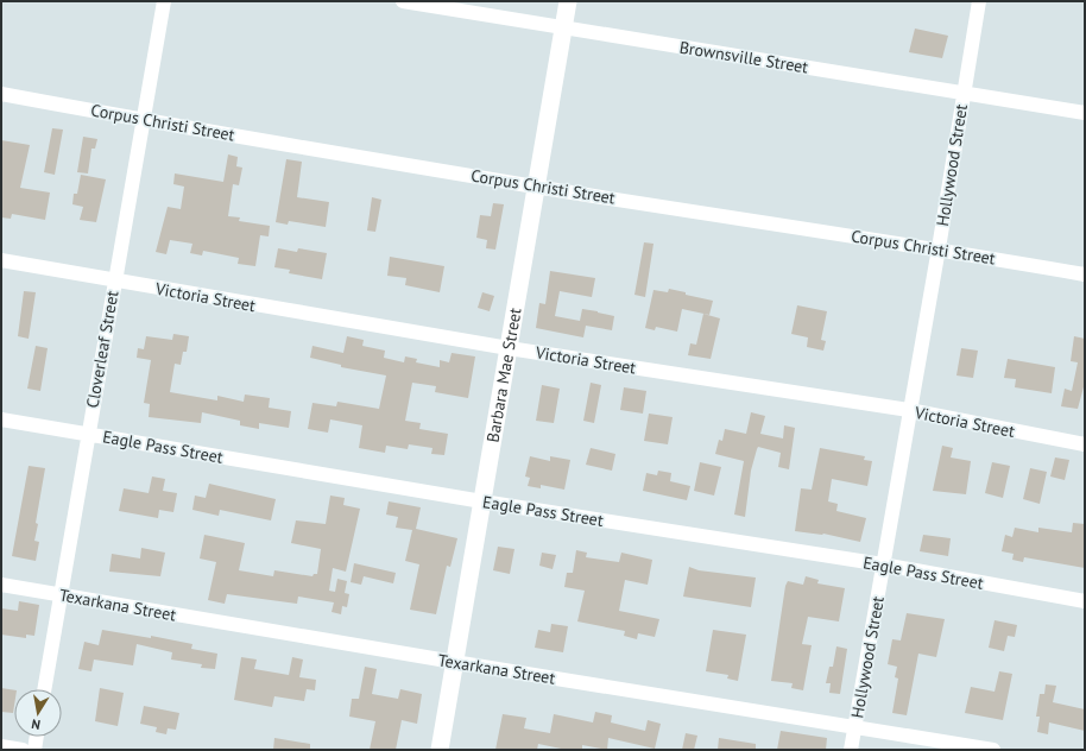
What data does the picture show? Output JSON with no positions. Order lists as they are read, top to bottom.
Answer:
{
  "streets": {
    "street": [
      "Brownsville Street",
      "Corpus Christi Street",
      "Hollywood Street",
      "Victoria Street",
      "Cloverleaf Street",
      "Barbara Mae Street",
      "Eagle Pass Street",
      "Texarkana Street"
    ]
  },
  "crossings": [
    ["Brownsville Street", "Hollywood Street"],
    ["Brownsville Street", "Barbara Mae Street"],
    ["Corpus Christi Street", "Hollywood Street"],
    ["Corpus Christi Street", "Cloverleaf Street"],
    ["Corpus Christi Street", "Barbara Mae Street"],
    ["Hollywood Street", "Victoria Street"],
    ["Hollywood Street", "Eagle Pass Street"],
    ["Hollywood Street", "Texarkana Street"],
    ["Victoria Street", "Cloverleaf Street"],
    ["Victoria Street", "Barbara Mae Street"],
    ["Cloverleaf Street", "Eagle Pass Street"],
    ["Cloverleaf Street", "Texarkana Street"],
    ["Barbara Mae Street", "Eagle Pass Street"],
    ["Barbara Mae Street", "Texarkana Street"]
  ],
  "north": "bottom"
}
